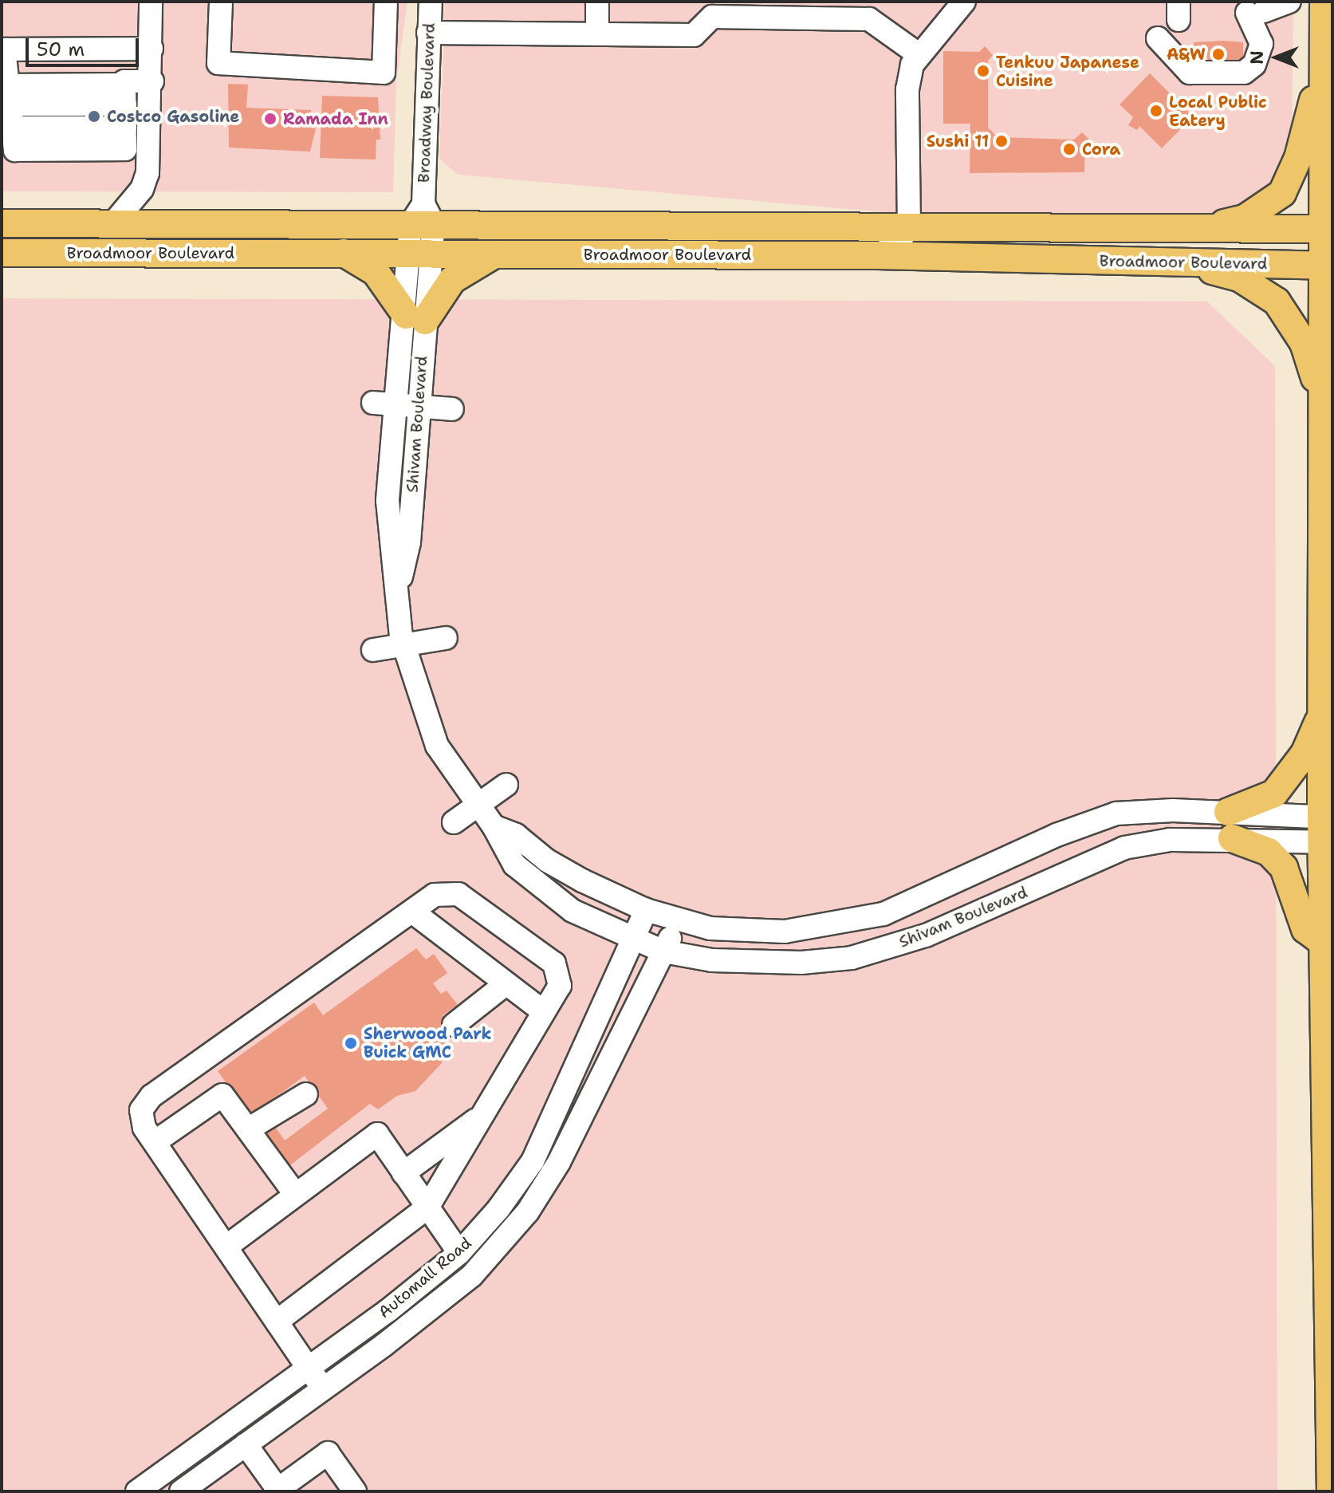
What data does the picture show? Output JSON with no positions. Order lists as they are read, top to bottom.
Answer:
{
  "streets": {
    "main road": ["Broadmoor Boulevard"],
    "street": ["Broadway Boulevard", "Shivam Boulevard", "Automall Road"]
  },
  "crossings": [
    ["Broadway Boulevard", "Broadmoor Boulevard"],
    ["Broadway Boulevard", "Shivam Boulevard"],
    ["Broadmoor Boulevard", "Shivam Boulevard"],
    ["Shivam Boulevard", "Automall Road"]
  ],
  "places": [
    "A&W",
    "Tenkuu Japanese Cuisine",
    "Local Public Eatery",
    "Costco Gasoline",
    "Ramada Inn",
    "Sushi 11",
    "Cora",
    "Sherwood Park Buick GMC"
  ],
  "scale_bar": "50 m",
  "north": "left"
}
